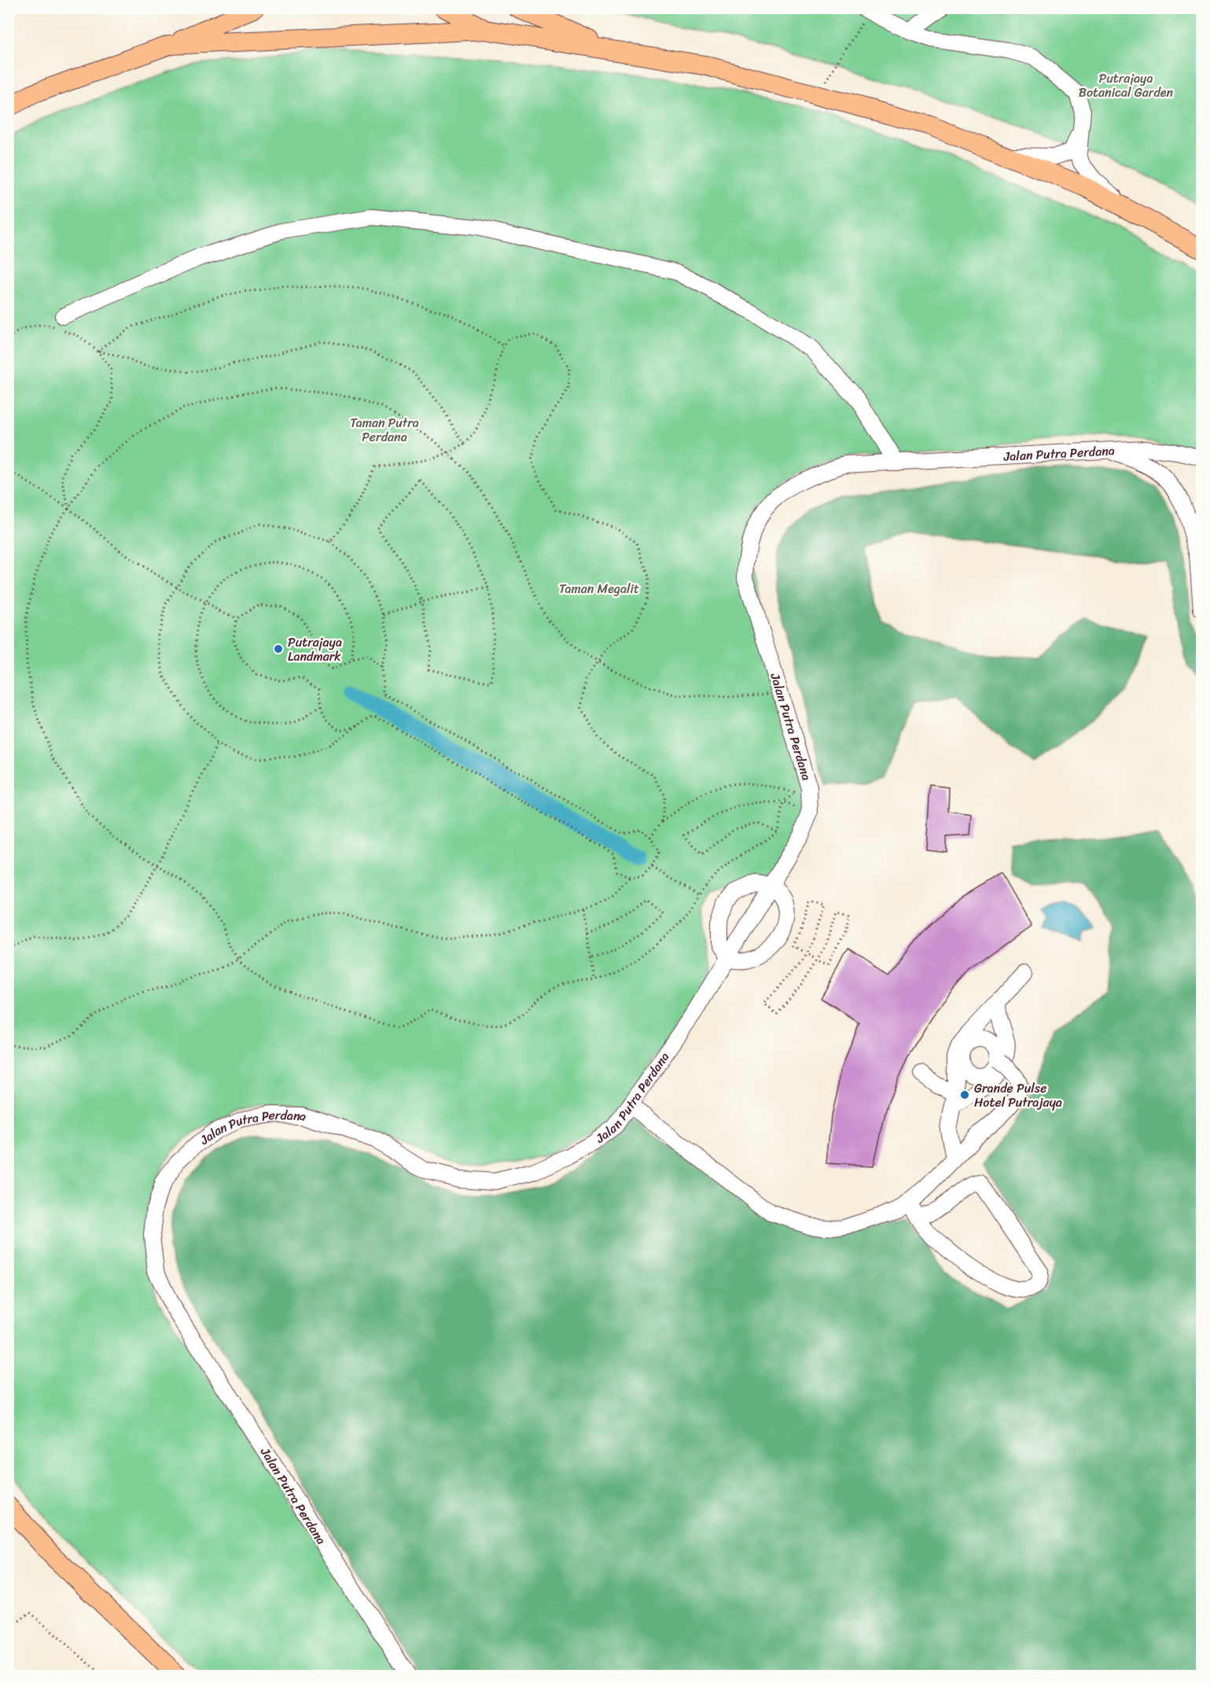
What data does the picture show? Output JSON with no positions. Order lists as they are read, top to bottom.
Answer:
{
  "streets": {
    "street": ["Jalan Putra Perdana"]
  },
  "parks": ["Putrajaya Botanical Garden", "Taman Putra Perdana", "Taman Megalit"],
  "places": ["Putrajaya Landmark", "Grande Pulse Hotel Putrajaya"]
}
